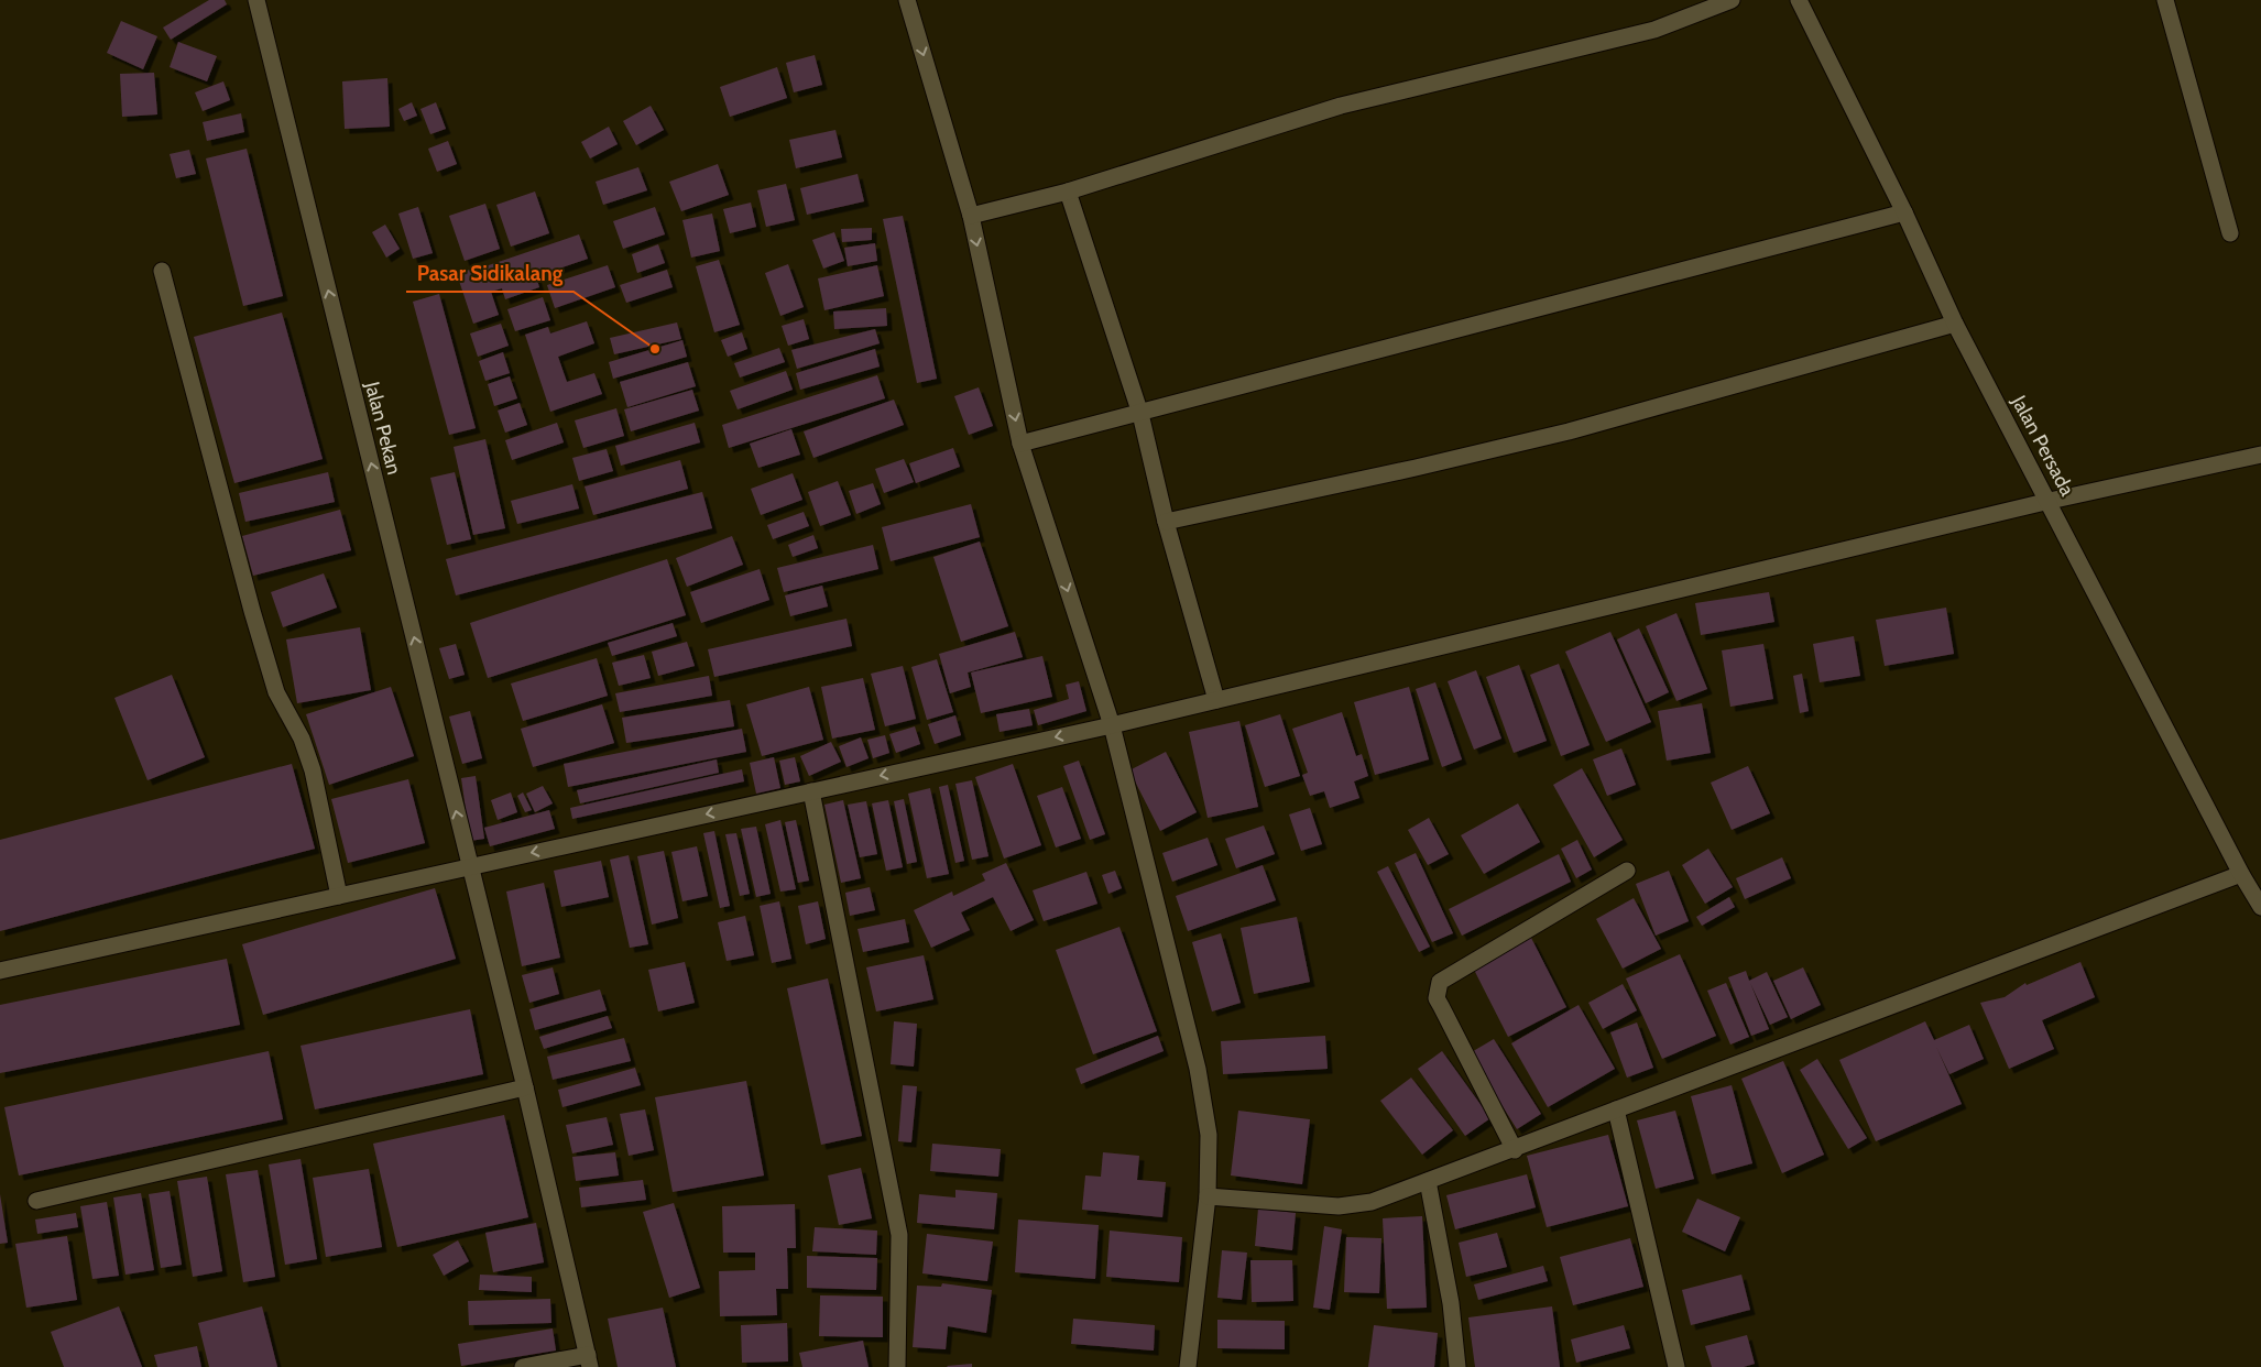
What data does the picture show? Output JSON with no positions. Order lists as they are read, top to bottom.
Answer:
{
  "streets": {
    "street": ["Jalan Pekan", "Jalan Persada"]
  },
  "one_way": ["Jalan Pekan"],
  "places": ["Pasar Sidikalang"]
}
